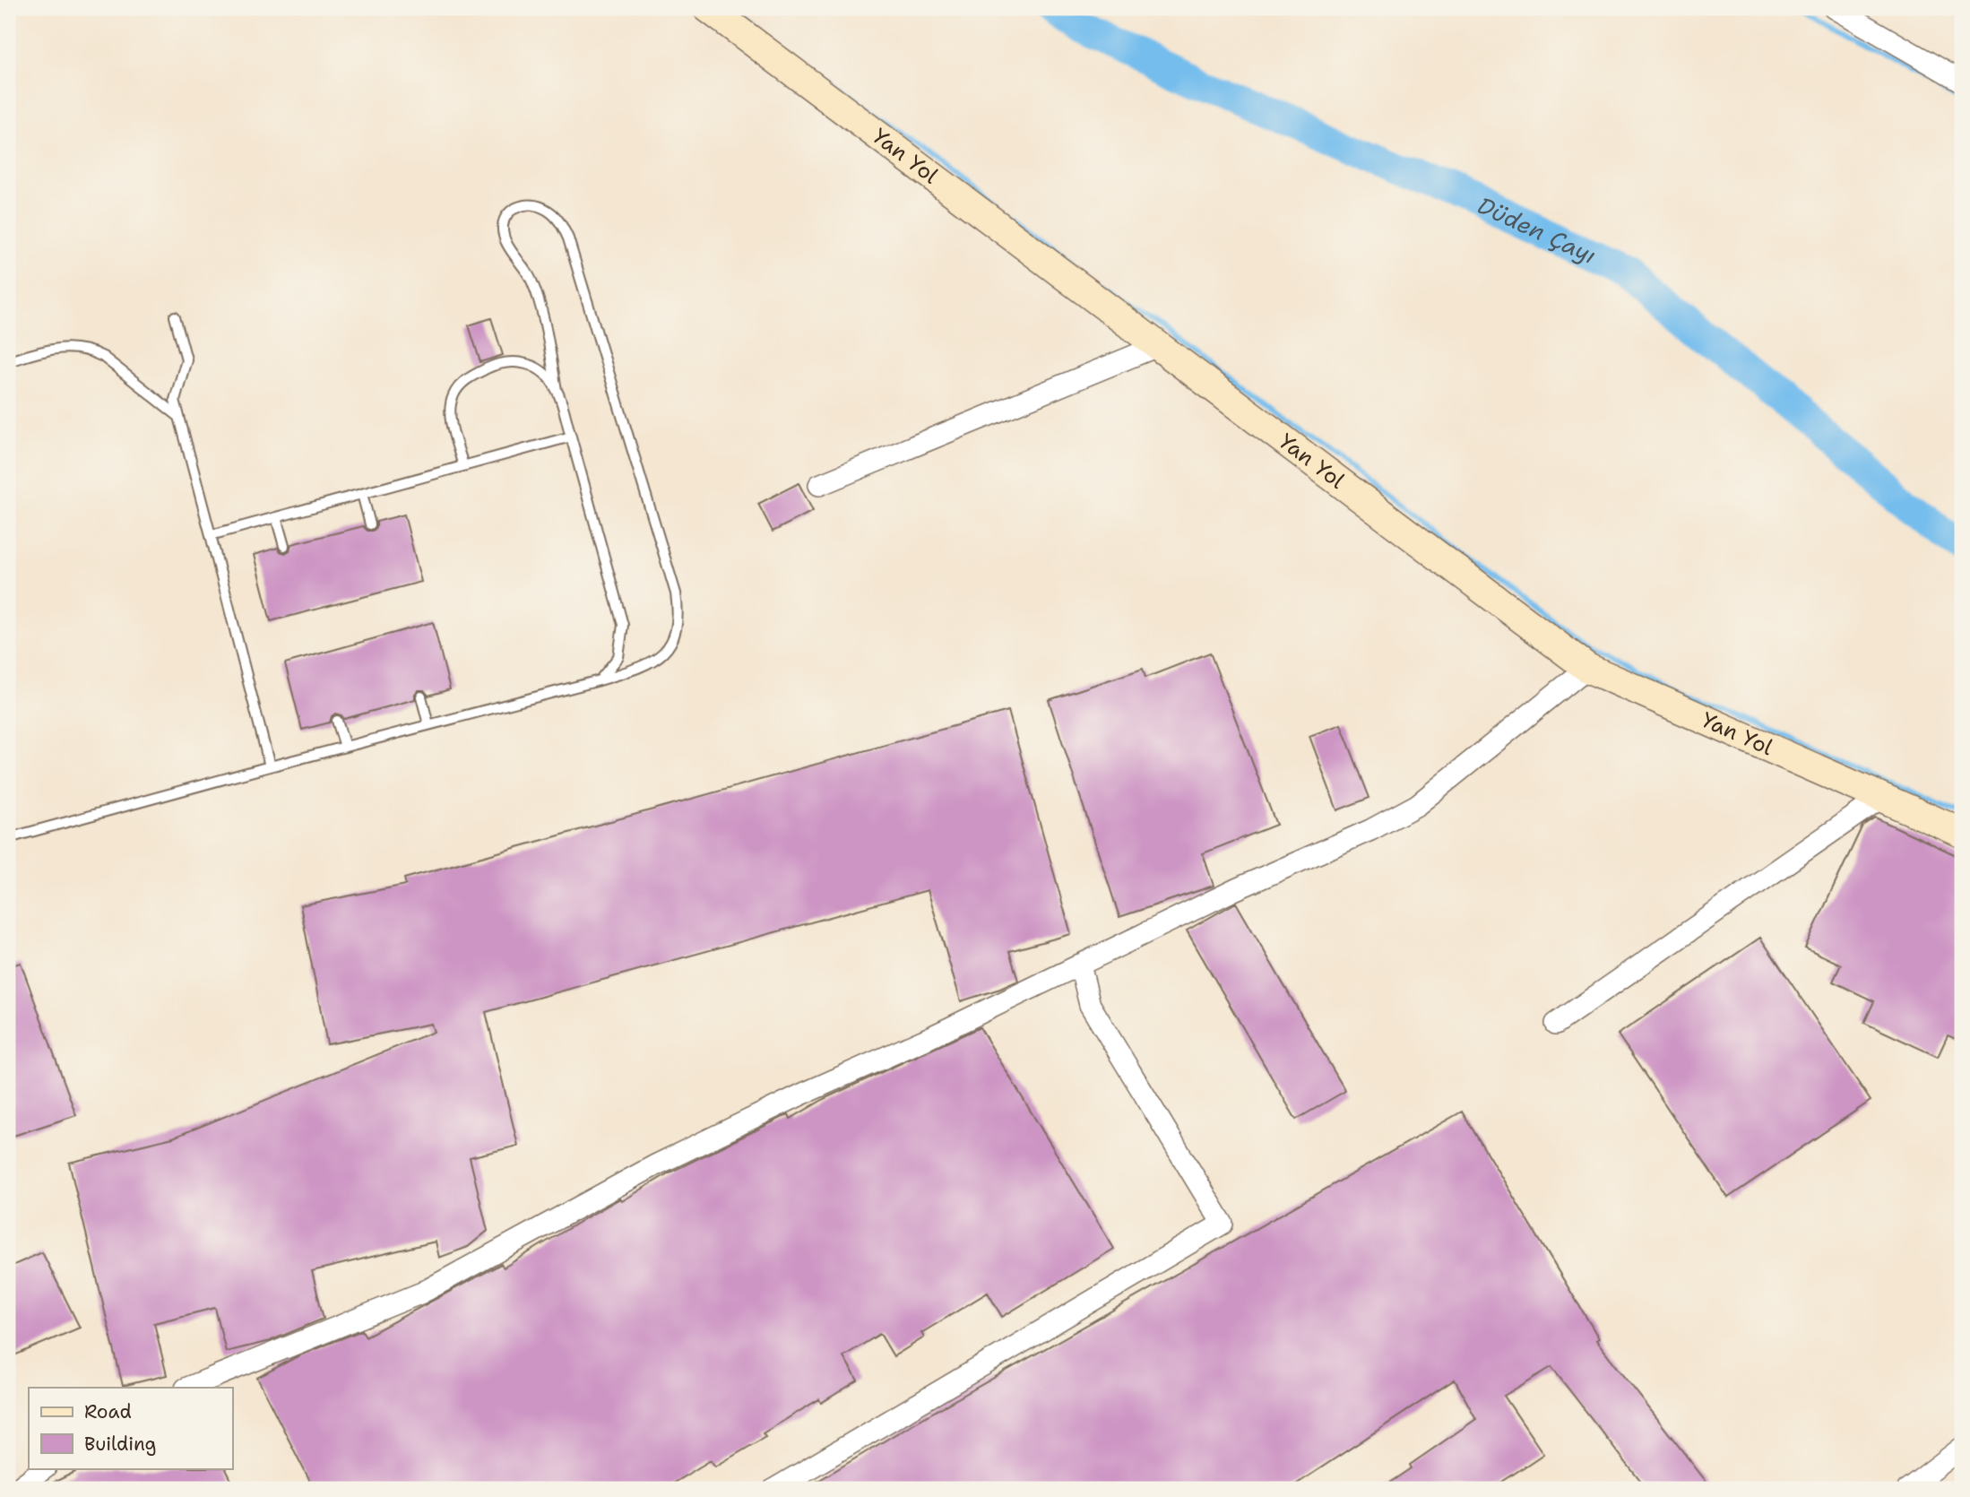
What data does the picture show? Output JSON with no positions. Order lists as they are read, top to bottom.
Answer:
{
  "streets": {
    "street": ["Yan Yol"]
  },
  "water": ["Düden Çayı"],
  "legend": ["Road", "Building"]
}
